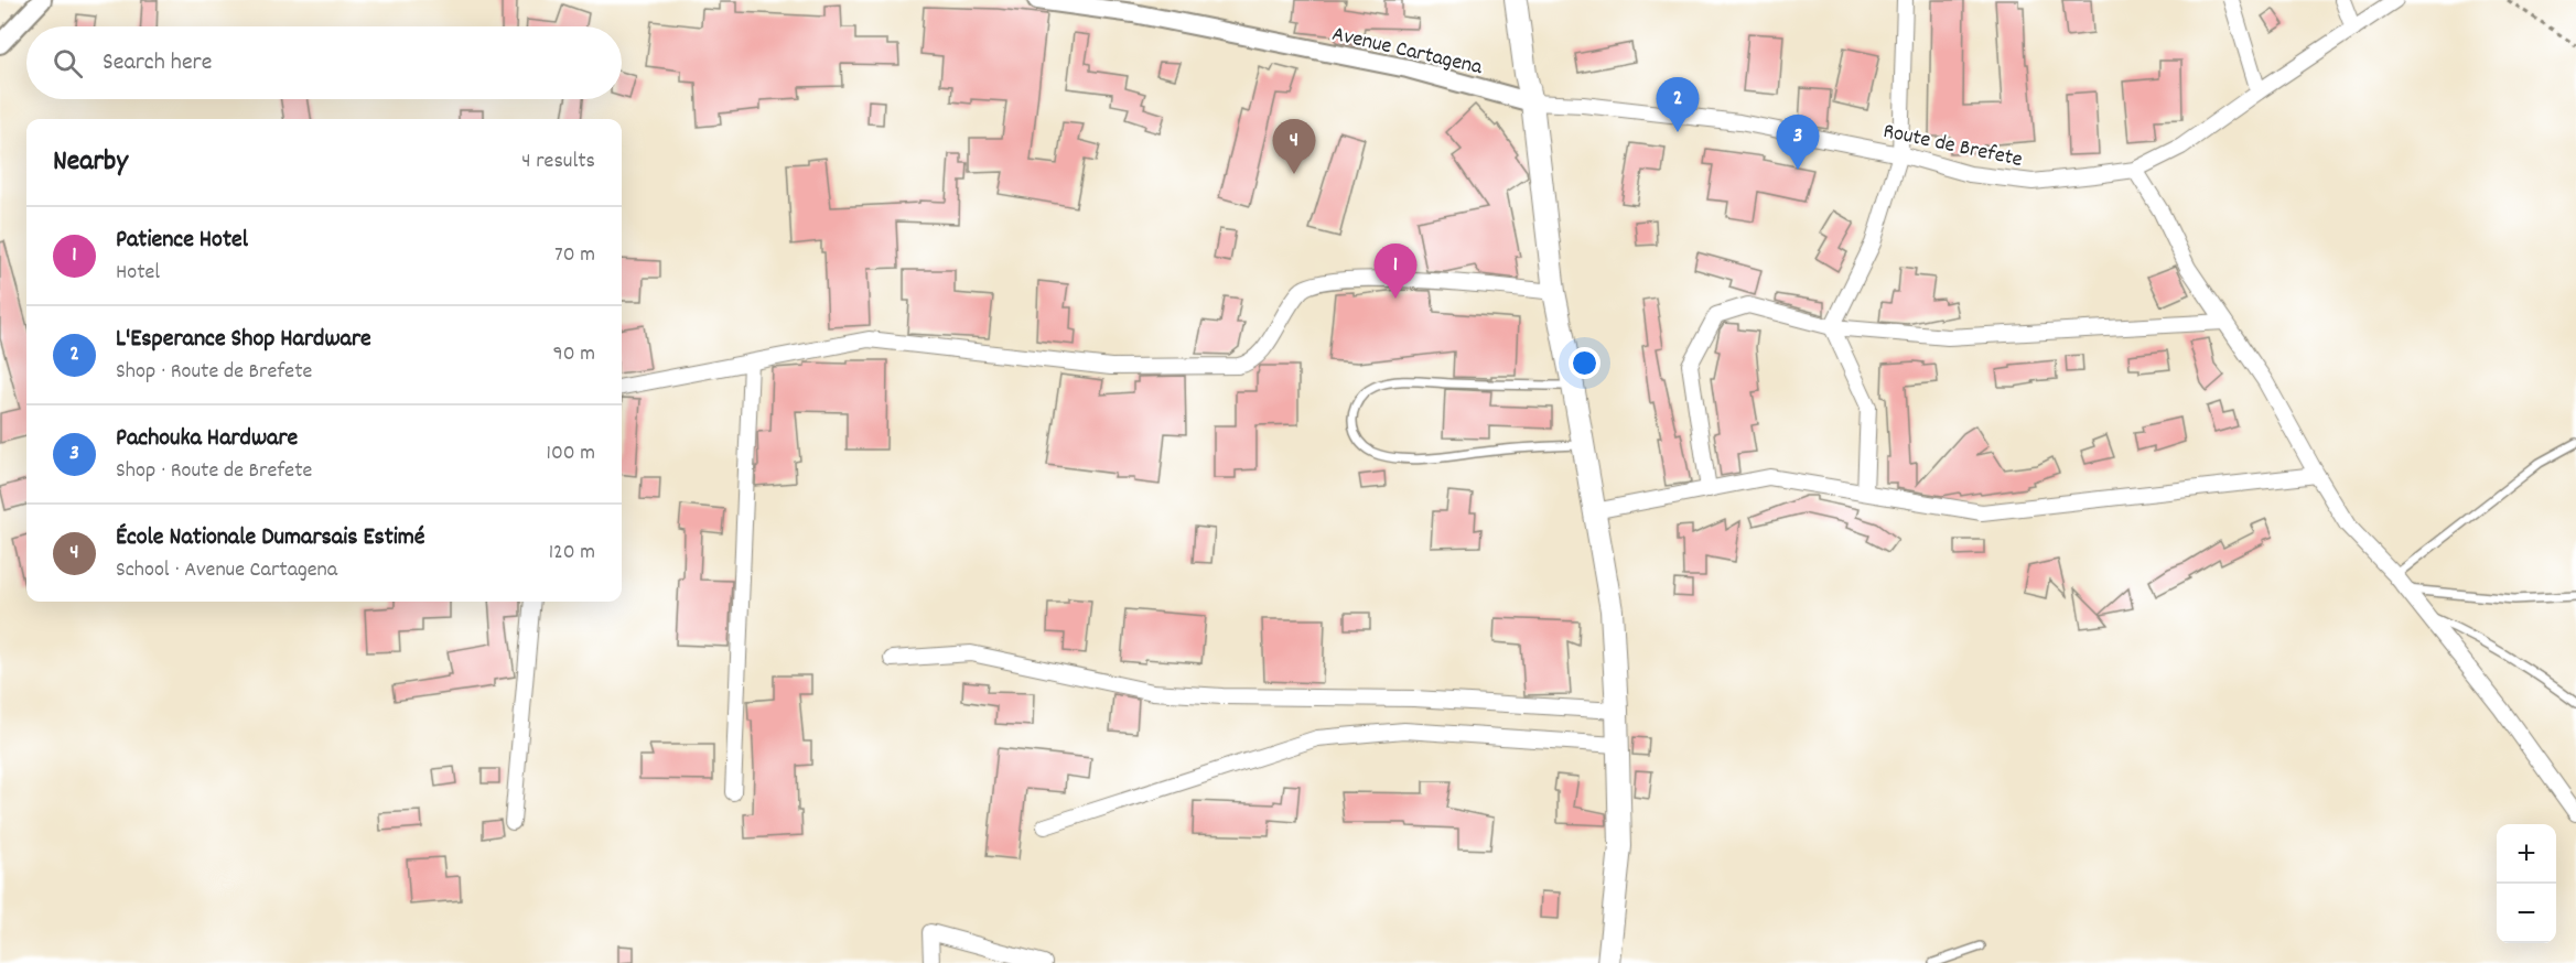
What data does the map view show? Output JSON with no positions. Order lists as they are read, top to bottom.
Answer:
{
  "streets": {
    "street": ["Avenue Cartagena", "Route de Brefete"]
  },
  "crossings": [
    ["Avenue Cartagena", "Route de Brefete"]
  ],
  "page": {
    "search": "Search here",
    "pins": [
      "2",
      "3",
      "4",
      "1"
    ],
    "heading": ["Nearby", "4 results"],
    "list": [
      {
        "mark": "1",
        "name": "Patience Hotel",
        "note": "Hotel",
        "value": "70 m"
      },
      {
        "mark": "2",
        "name": "L'Esperance Shop Hardware",
        "note": "Shop · Route de Brefete",
        "value": "90 m"
      },
      {
        "mark": "3",
        "name": "Pachouka Hardware",
        "note": "Shop · Route de Brefete",
        "value": "100 m"
      },
      {
        "mark": "4",
        "name": "École Nationale Dumarsais Estimé",
        "note": "School · Avenue Cartagena",
        "value": "120 m"
      }
    ],
    "map_buttons": ["+", "−"]
  }
}
